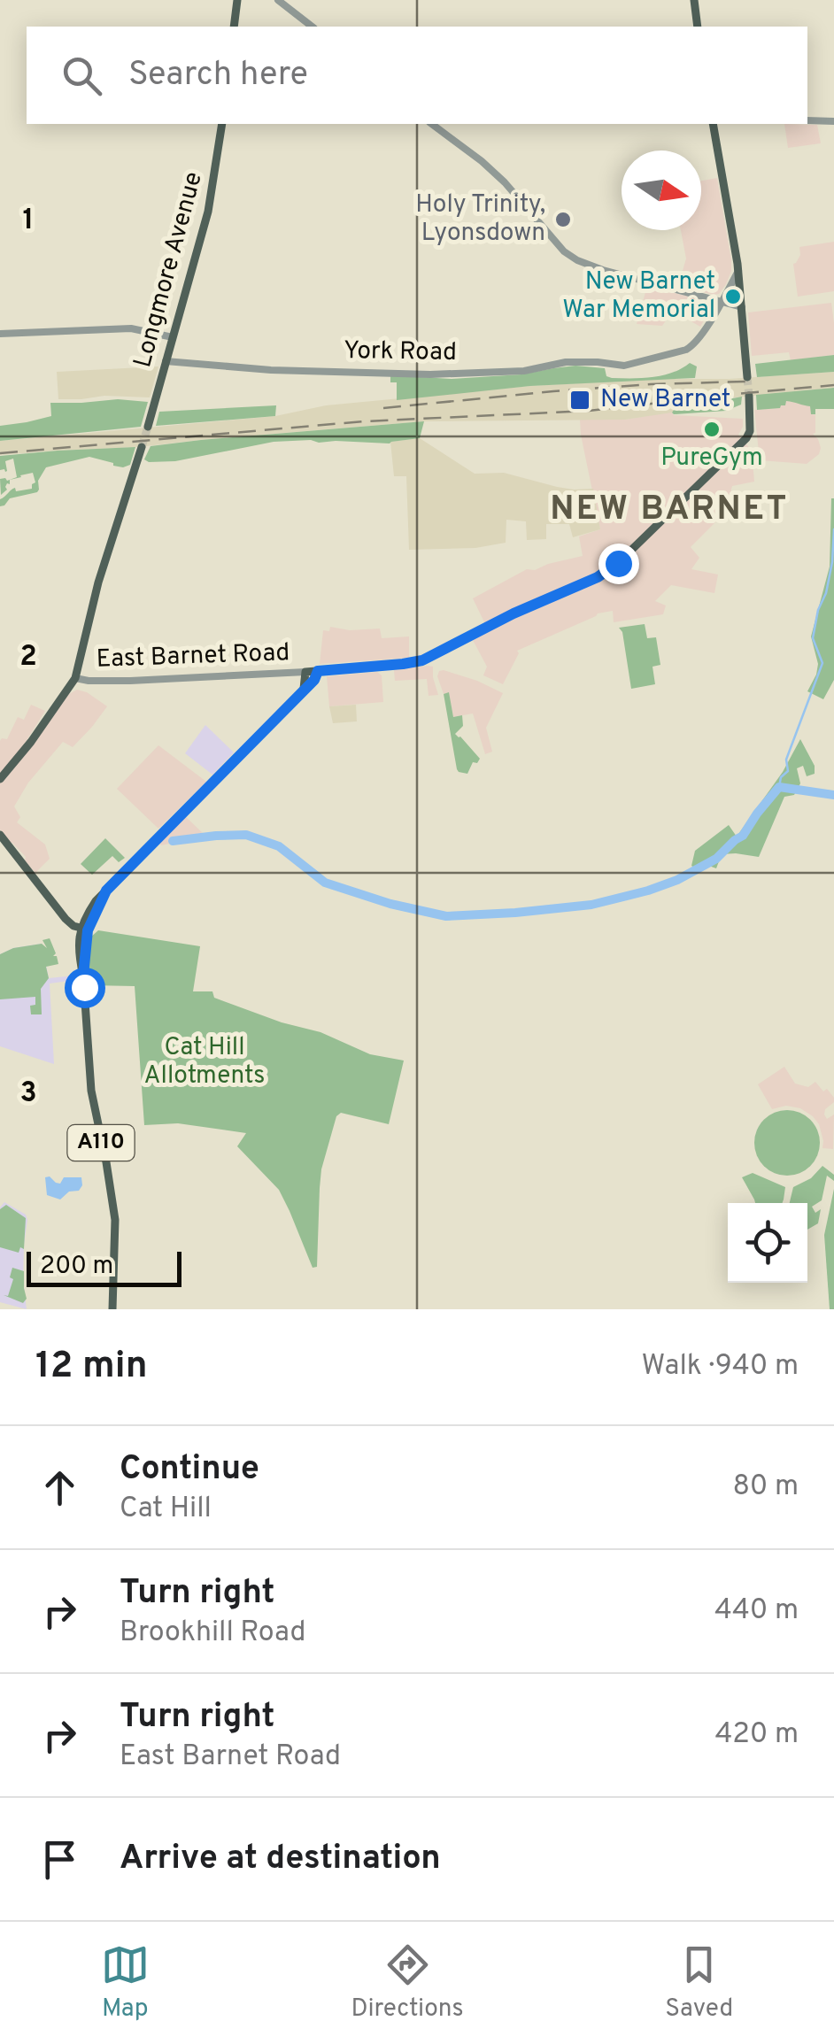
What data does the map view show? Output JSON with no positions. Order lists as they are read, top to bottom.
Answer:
{
  "streets": {
    "main road": ["Longmore Avenue", "East Barnet Road", "A110"],
    "street": ["York Road"]
  },
  "crossings": [
    ["Longmore Avenue", "York Road"],
    ["East Barnet Road", "A110"]
  ],
  "districts": ["NEW BARNET"],
  "parks": ["Cat Hill Allotments"],
  "places": {
    "other": ["Holy Trinity, Lyonsdown", "New Barnet War Memorial", "PureGym"],
    "transit": ["New Barnet"]
  },
  "scale_bar": "200 m",
  "north": "right",
  "page": {
    "search": "Search here",
    "scale": "200 m",
    "heading": ["12 min", "Walk · 940 m"],
    "list": [
      ["Continue", "Cat Hill", "80 m"],
      ["Turn right", "Brookhill Road", "440 m"],
      ["Turn right", "East Barnet Road", "420 m"],
      "Arrive at destination"
    ],
    "nav": ["Map", "Directions", "Saved"]
  },
  "grid": {
    "rows": ["1", "2", "3"]
  }
}
